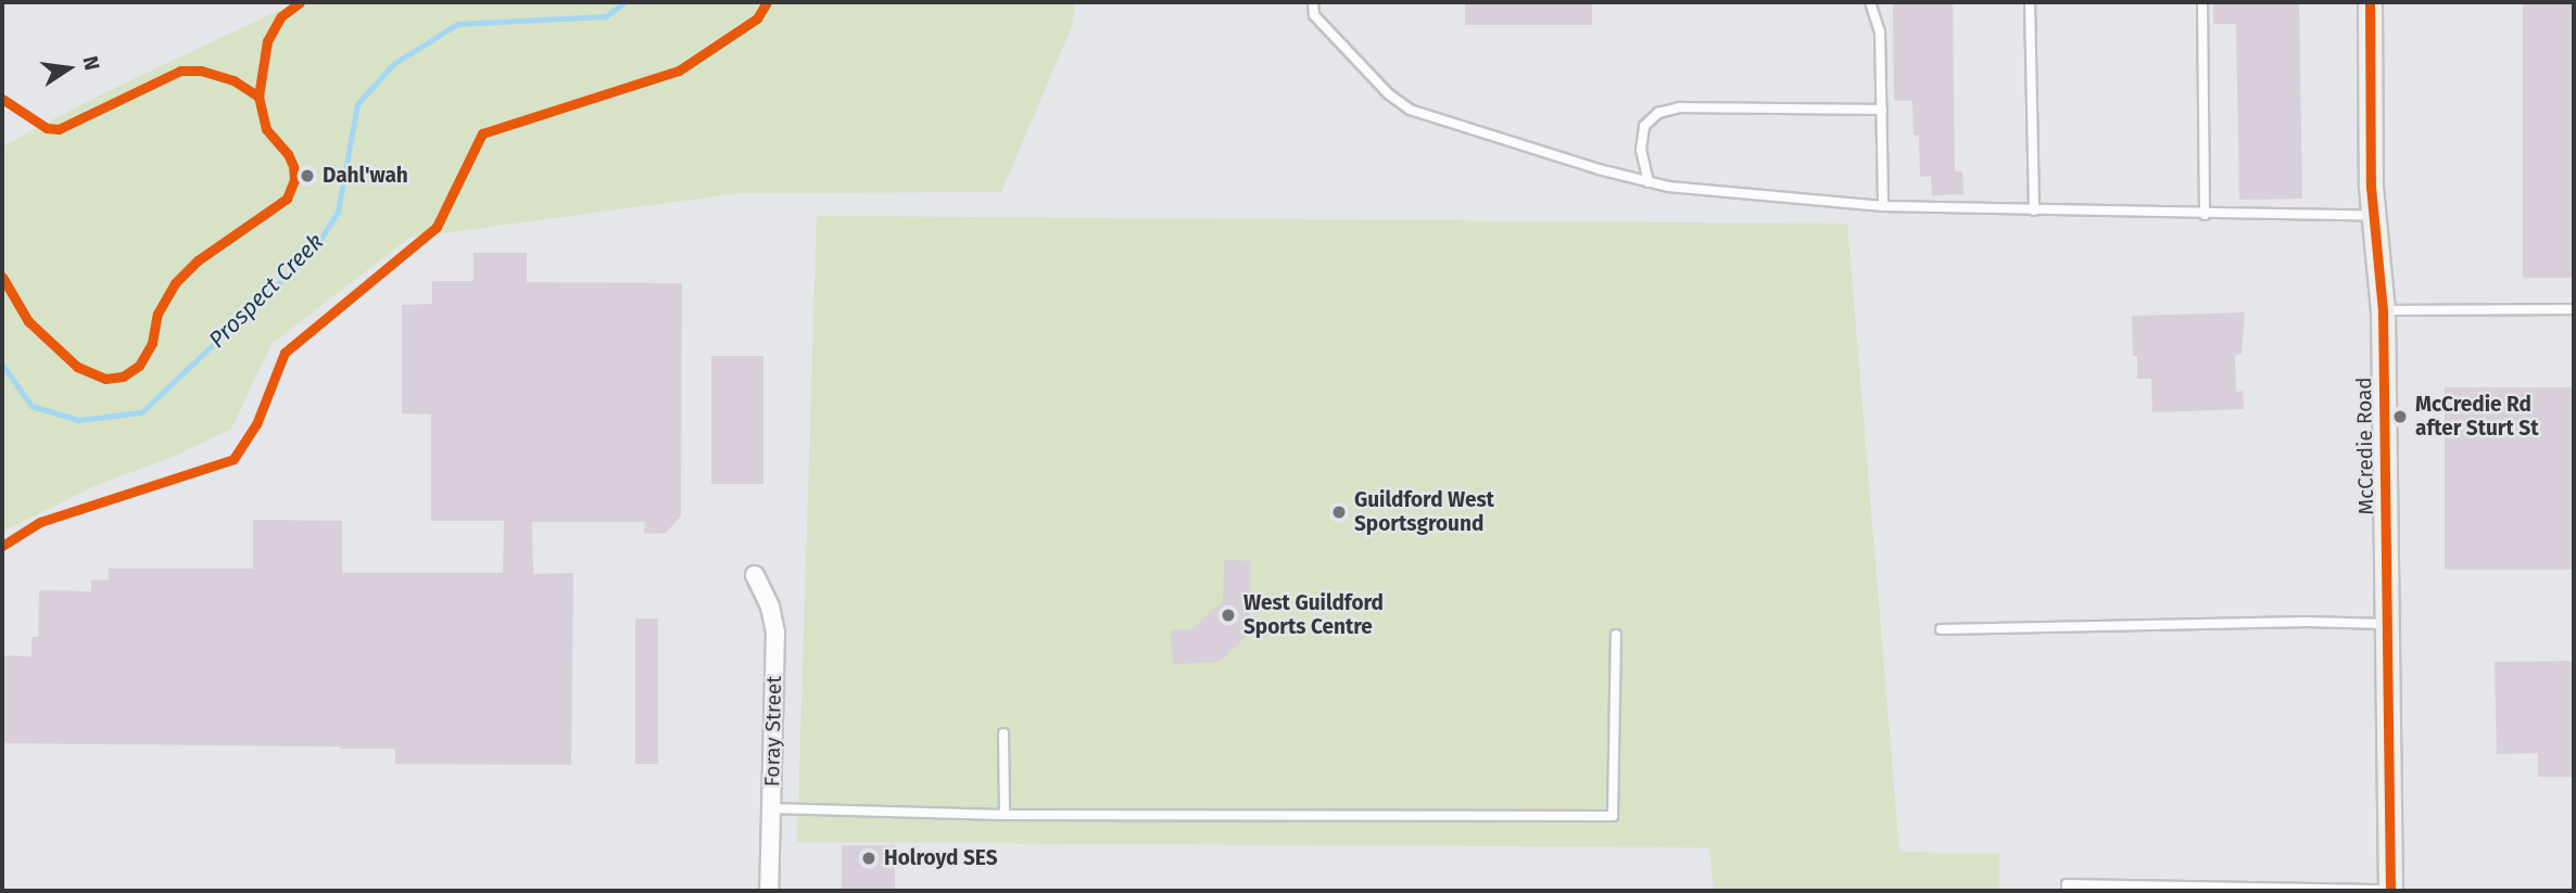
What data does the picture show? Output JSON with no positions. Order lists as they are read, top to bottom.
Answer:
{
  "streets": {
    "street": ["McCredie Road", "Foray Street"]
  },
  "water": ["Prospect Creek"],
  "places": [
    "Dahl'wah",
    "McCredie Rd after Sturt St",
    "Guildford West Sportsground",
    "West Guildford Sports Centre",
    "Holroyd SES"
  ],
  "north": "right"
}
